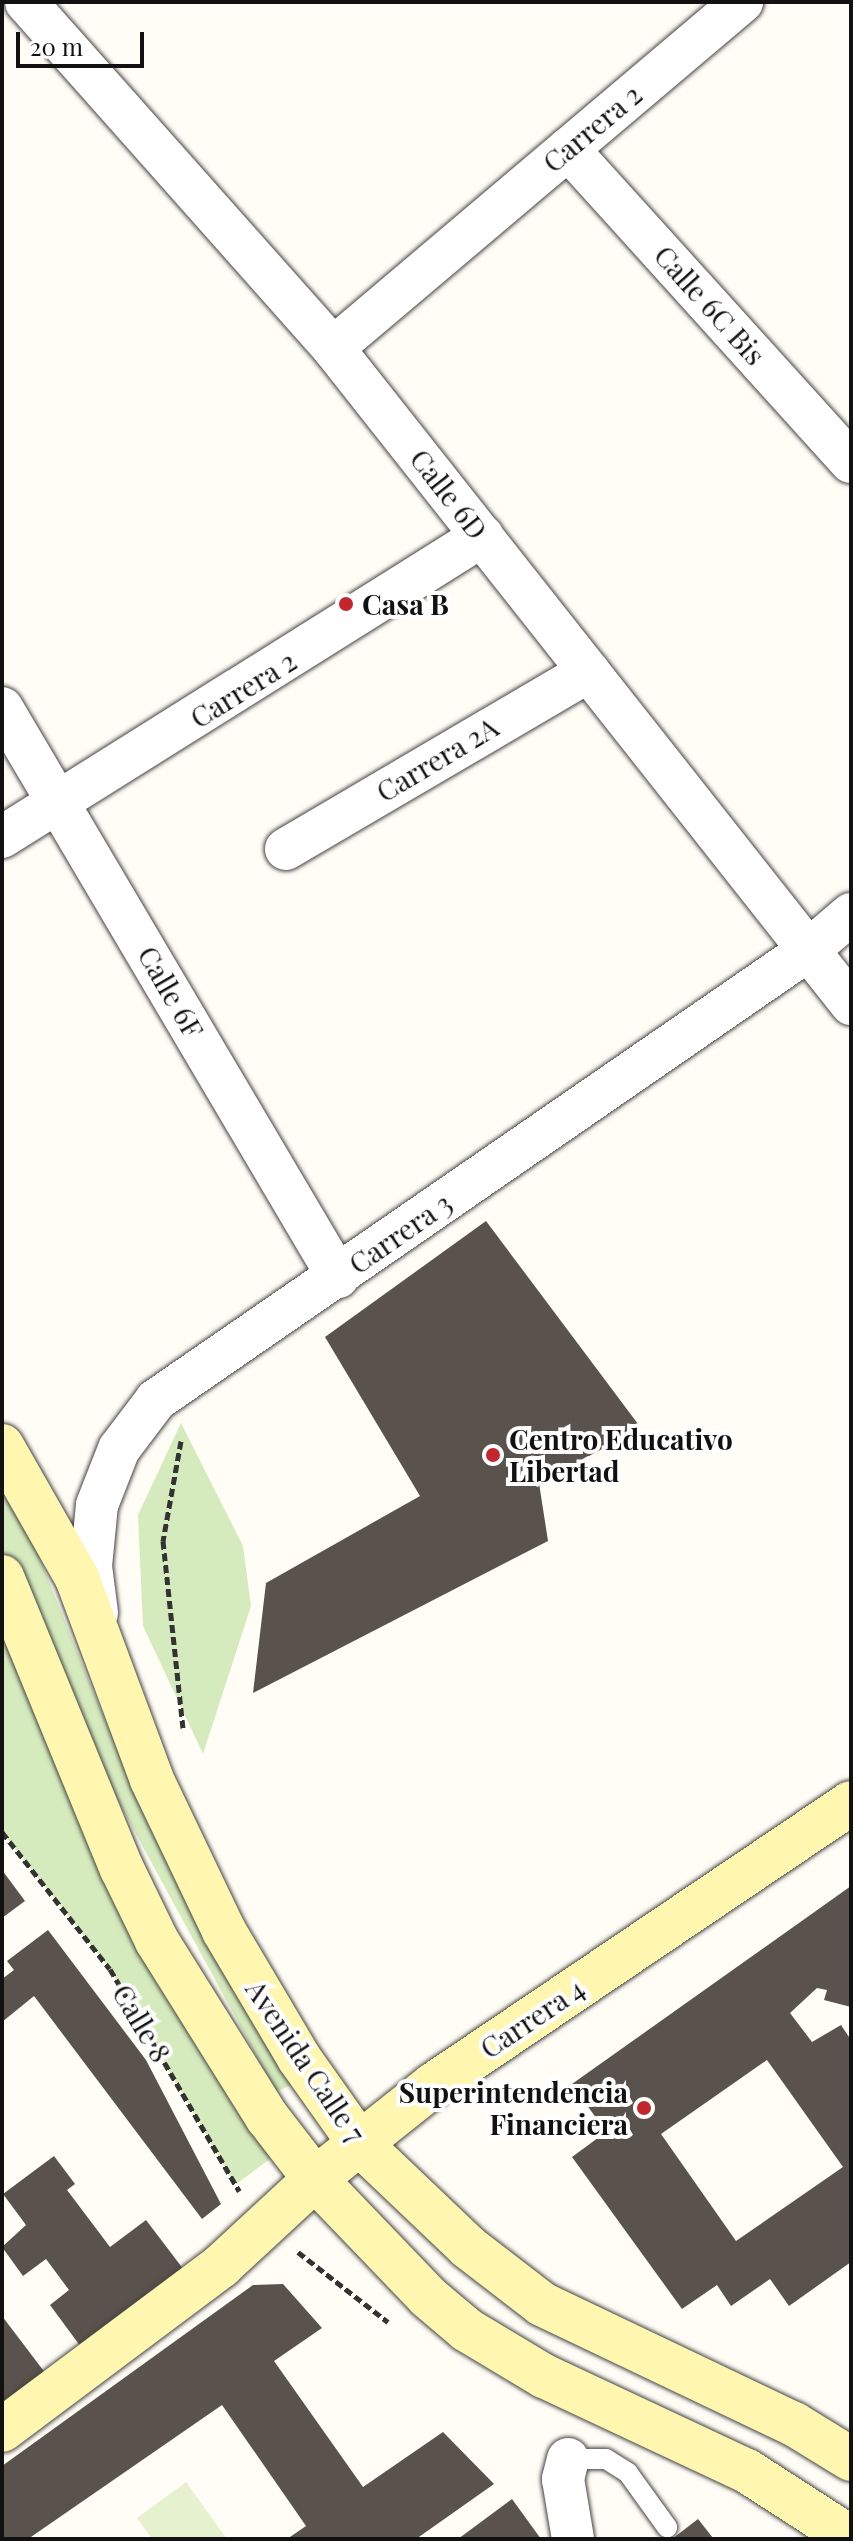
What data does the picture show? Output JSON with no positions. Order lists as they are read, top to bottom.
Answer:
{
  "streets": {
    "street": [
      "Carrera 2",
      "Calle 6C Bis",
      "Calle 6D",
      "Carrera 2A",
      "Calle 6F",
      "Carrera 3",
      "Carrera 4",
      "Avenida Calle 7"
    ],
    "path": ["Calle 8"]
  },
  "crossings": [
    ["Carrera 2", "Calle 6C Bis"],
    ["Carrera 2", "Calle 6D"],
    ["Carrera 2", "Calle 6F"],
    ["Calle 6D", "Carrera 2A"],
    ["Calle 6D", "Carrera 3"],
    ["Calle 6F", "Carrera 3"],
    ["Carrera 3", "Avenida Calle 7"],
    ["Carrera 4", "Calle 8"],
    ["Carrera 4", "Avenida Calle 7"]
  ],
  "places": ["Casa B", "Centro Educativo Libertad", "Superintendencia Financiera"],
  "scale_bar": "20 m"
}
